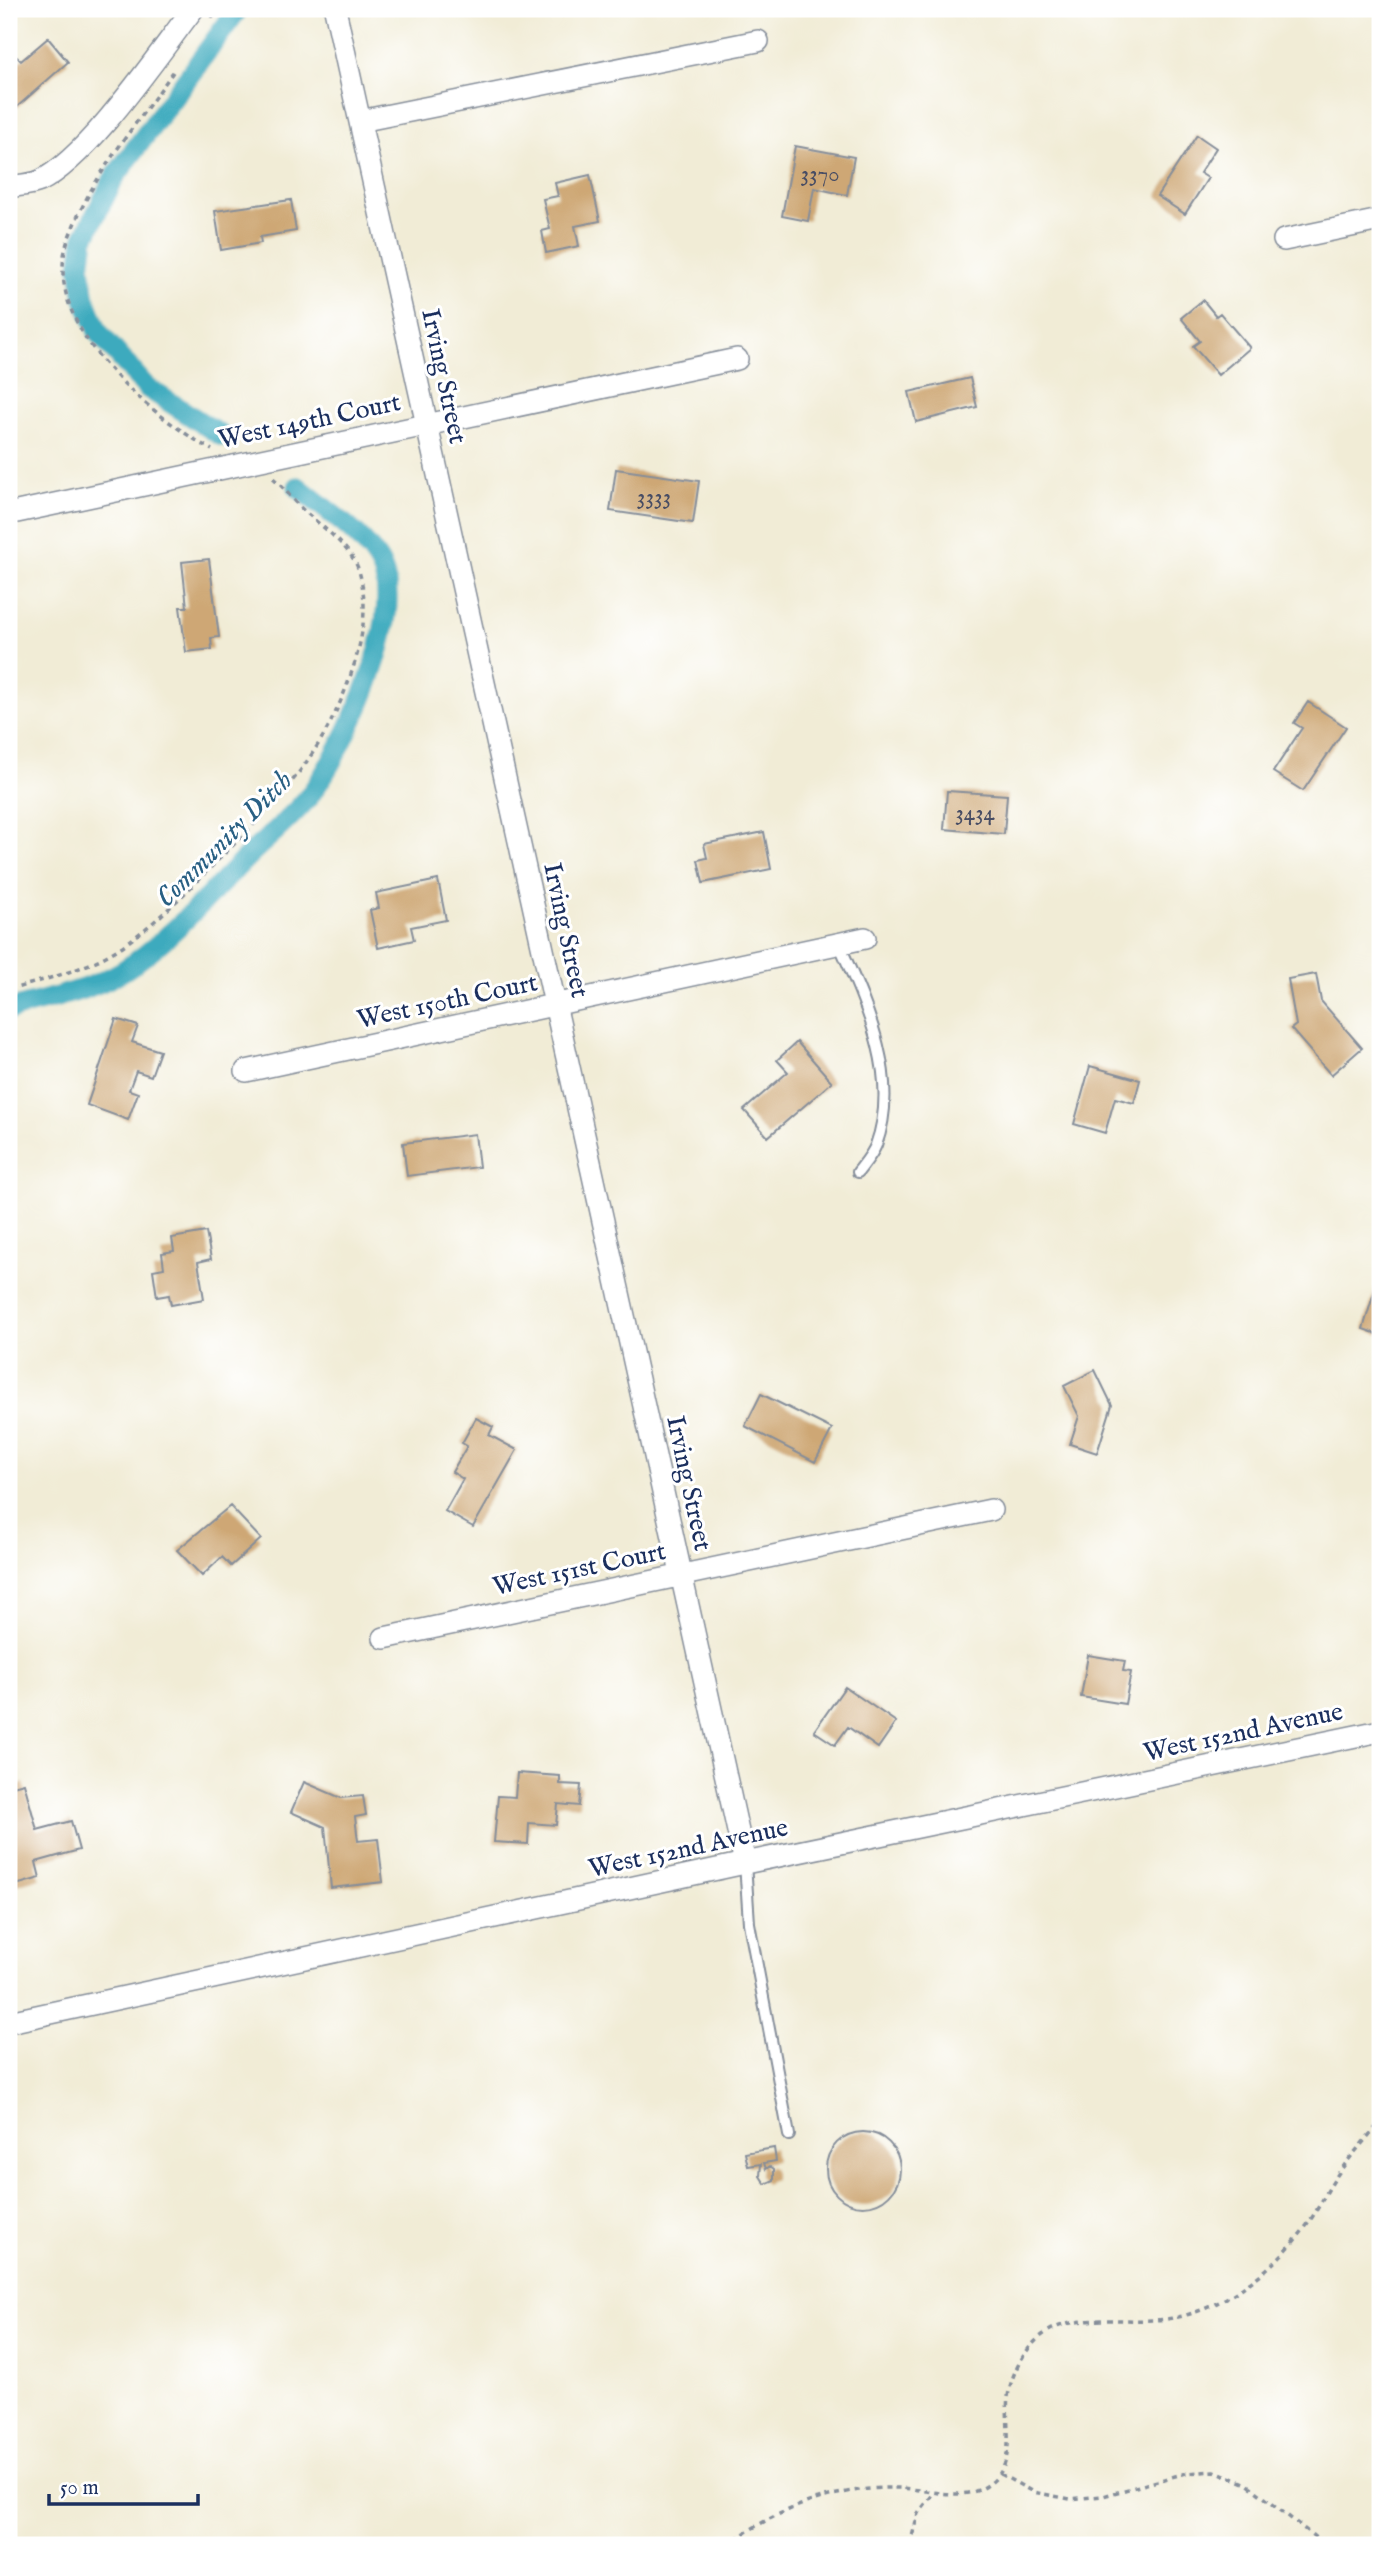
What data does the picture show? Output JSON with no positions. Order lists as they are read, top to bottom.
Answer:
{
  "streets": {
    "street": [
      "Irving Street",
      "West 149th Court",
      "West 150th Court",
      "West 151st Court",
      "West 152nd Avenue"
    ]
  },
  "crossings": [
    ["Irving Street", "West 149th Court"],
    ["Irving Street", "West 150th Court"],
    ["Irving Street", "West 151st Court"],
    ["Irving Street", "West 152nd Avenue"]
  ],
  "water": ["Community Ditch"],
  "house_numbers": ["3370", "3333", "3434"],
  "scale_bar": "50 m"
}
